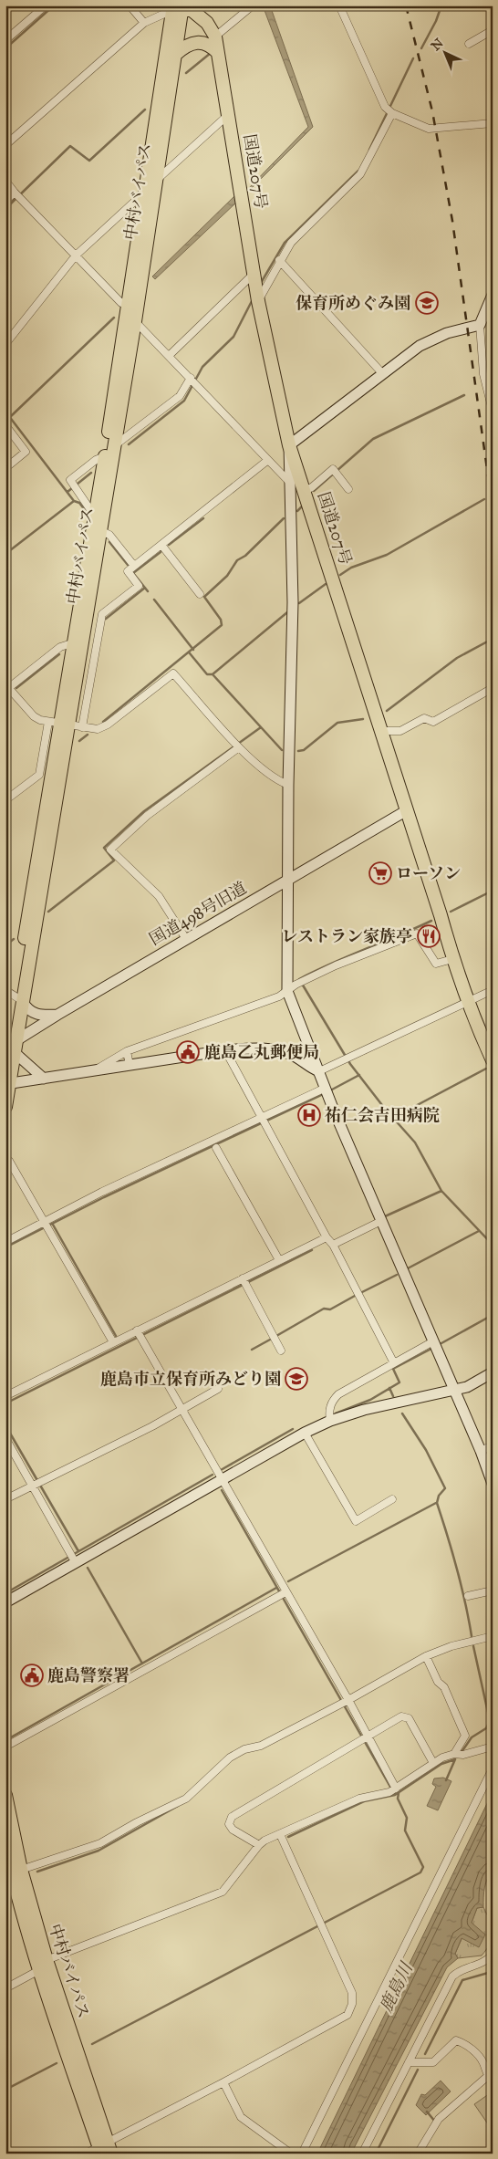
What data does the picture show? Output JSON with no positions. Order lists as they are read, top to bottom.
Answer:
{
  "streets": {
    "highway": ["国道207号", "中村バイパス"],
    "street": ["国道498号旧道"]
  },
  "crossings": [
    ["国道207号", "中村バイパス"],
    ["国道207号", "国道498号旧道"],
    ["中村バイパス", "国道498号旧道"]
  ],
  "water": ["鹿島川"],
  "places": {
    "school or university": ["保育所めぐみ園", "鹿島市立保育所みどり園"],
    "supermarket": ["ローソン"],
    "restaurant": ["レストラン家族亭"],
    "public building": ["鹿島乙丸郵便局", "鹿島警察署"],
    "hospital": ["祐仁会吉田病院"]
  },
  "north": "top left"
}
